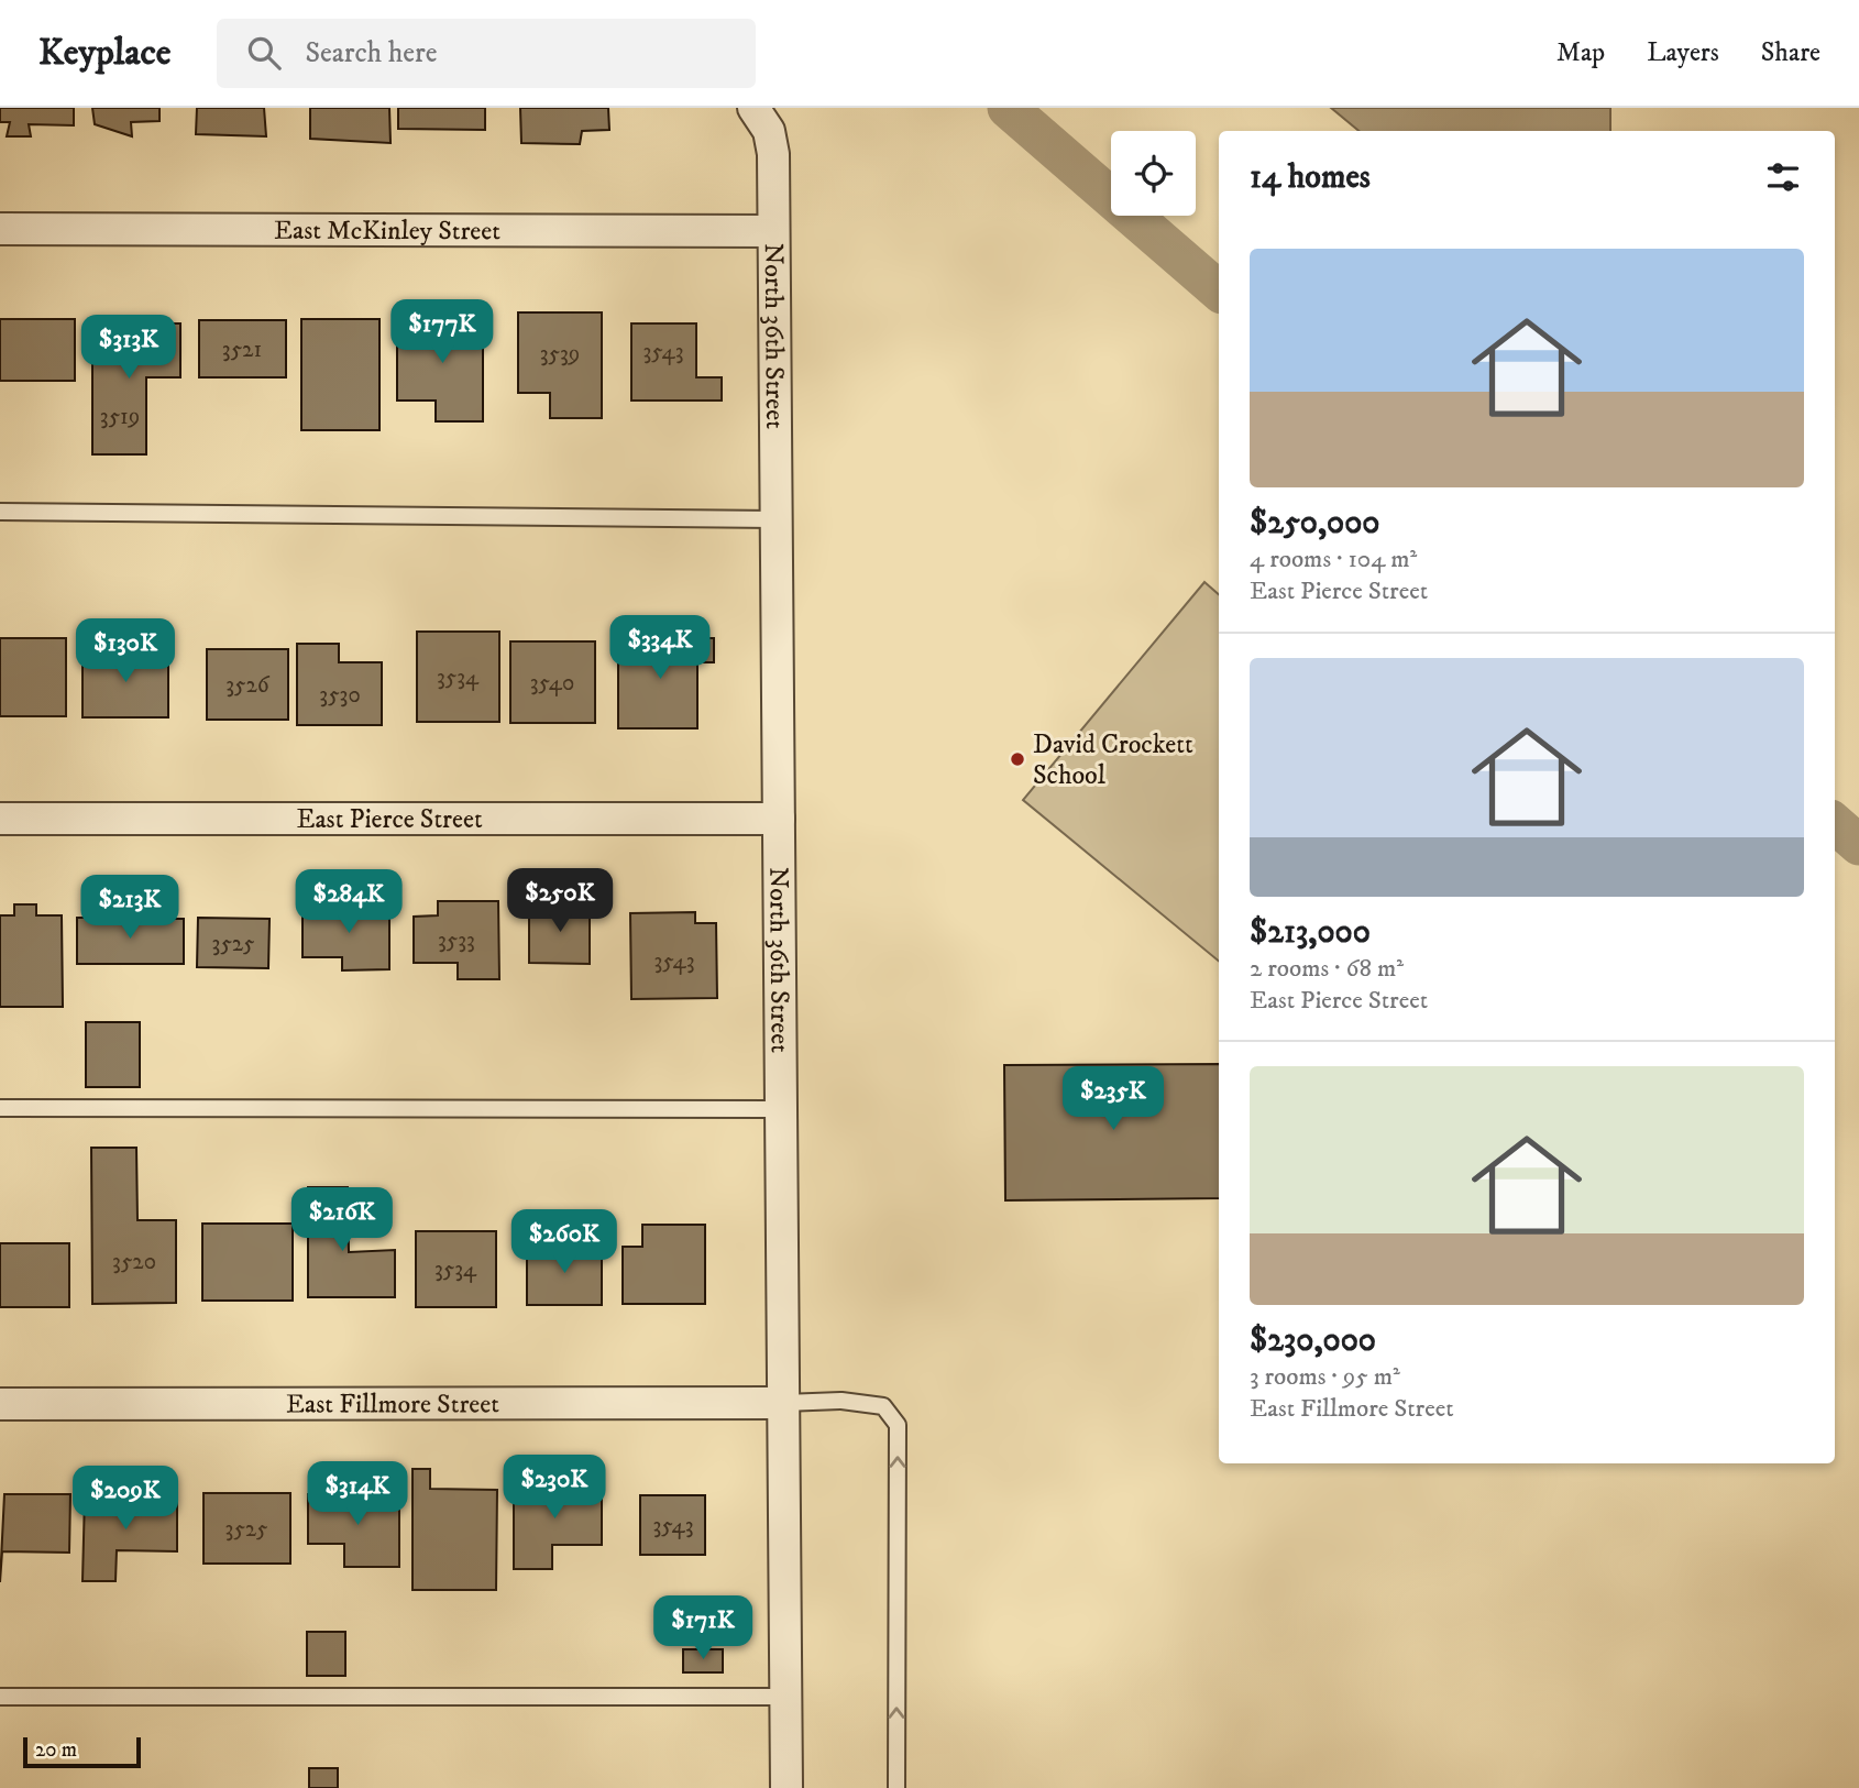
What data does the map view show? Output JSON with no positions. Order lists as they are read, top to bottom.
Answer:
{
  "streets": {
    "street": [
      "East McKinley Street",
      "North 36th Street",
      "East Pierce Street",
      "East Fillmore Street"
    ]
  },
  "crossings": [
    ["East McKinley Street", "North 36th Street"],
    ["North 36th Street", "East Pierce Street"],
    ["North 36th Street", "East Fillmore Street"]
  ],
  "places": ["David Crockett School"],
  "house_numbers": [
    "3521",
    "3543",
    "3539",
    "3519",
    "3534",
    "3540",
    "3526",
    "3530",
    "3533",
    "3525",
    "3543",
    "3520",
    "3534",
    "3543",
    "3525"
  ],
  "scale_bar": "20 m",
  "page": {
    "header": "Keyplace",
    "search": "Search here",
    "nav": ["Map", "Layers", "Share"],
    "heading": "14 homes",
    "list": [
      {
        "name": "$250,000",
        "note": "4 rooms · 104 m² · East Pierce Street"
      },
      {
        "name": "$213,000",
        "note": "2 rooms · 68 m² · East Pierce Street"
      },
      {
        "name": "$230,000",
        "note": "3 rooms · 95 m² · East Fillmore Street"
      }
    ],
    "price": [
      "$177K",
      "$313K",
      "$334K",
      "$130K",
      "$250K",
      "$284K",
      "$213K",
      "$235K",
      "$216K",
      "$260K",
      "$230K",
      "$314K",
      "$209K",
      "$171K"
    ],
    "scale": "20 m"
  }
}
